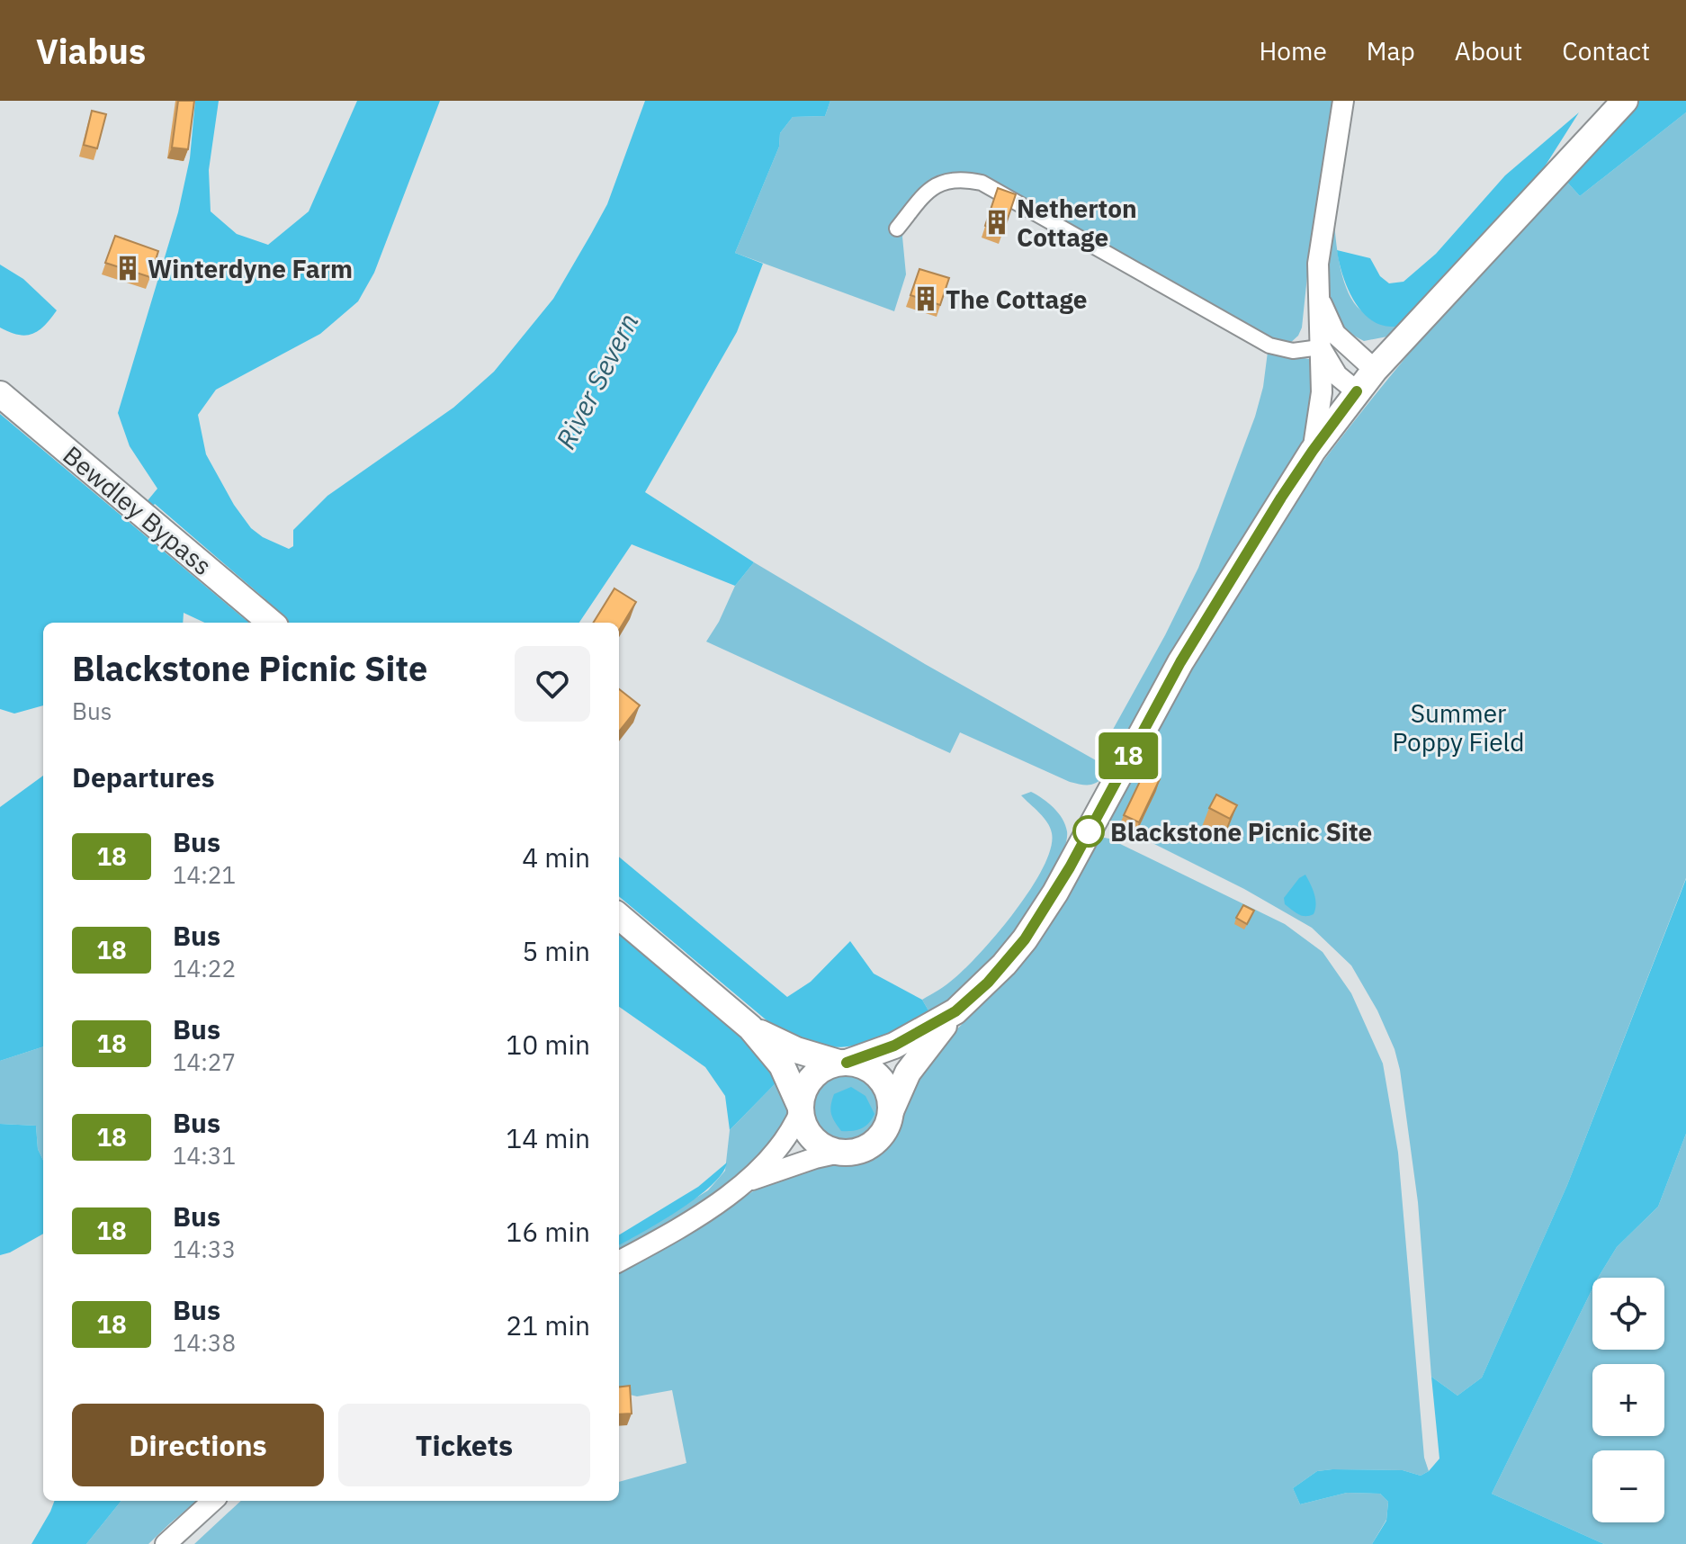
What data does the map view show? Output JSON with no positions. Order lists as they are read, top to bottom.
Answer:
{
  "streets": {
    "highway": ["Bewdley Bypass"]
  },
  "water": ["River Severn"],
  "parks": ["Summer Poppy Field"],
  "places": {
    "building": ["Netherton Cottage", "Winterdyne Farm", "The Cottage"],
    "other": ["Blackstone Picnic Site"]
  },
  "lines": ["bus line 18"],
  "page": {
    "header": "Viabus",
    "nav": [
      "Home",
      "Map",
      "About",
      "Contact"
    ],
    "on_map": "18",
    "heading": [
      ["Blackstone Picnic Site", "Bus"],
      "Departures"
    ],
    "list": [
      {
        "mark": "18",
        "name": "Bus",
        "note": "14:21",
        "value": "4 min"
      },
      {
        "mark": "18",
        "name": "Bus",
        "note": "14:22",
        "value": "5 min"
      },
      {
        "mark": "18",
        "name": "Bus",
        "note": "14:27",
        "value": "10 min"
      },
      {
        "mark": "18",
        "name": "Bus",
        "note": "14:31",
        "value": "14 min"
      },
      {
        "mark": "18",
        "name": "Bus",
        "note": "14:33",
        "value": "16 min"
      },
      {
        "mark": "18",
        "name": "Bus",
        "note": "14:38",
        "value": "21 min"
      }
    ],
    "map_buttons": ["+", "−"],
    "buttons": ["Directions", "Tickets"]
  }
}
